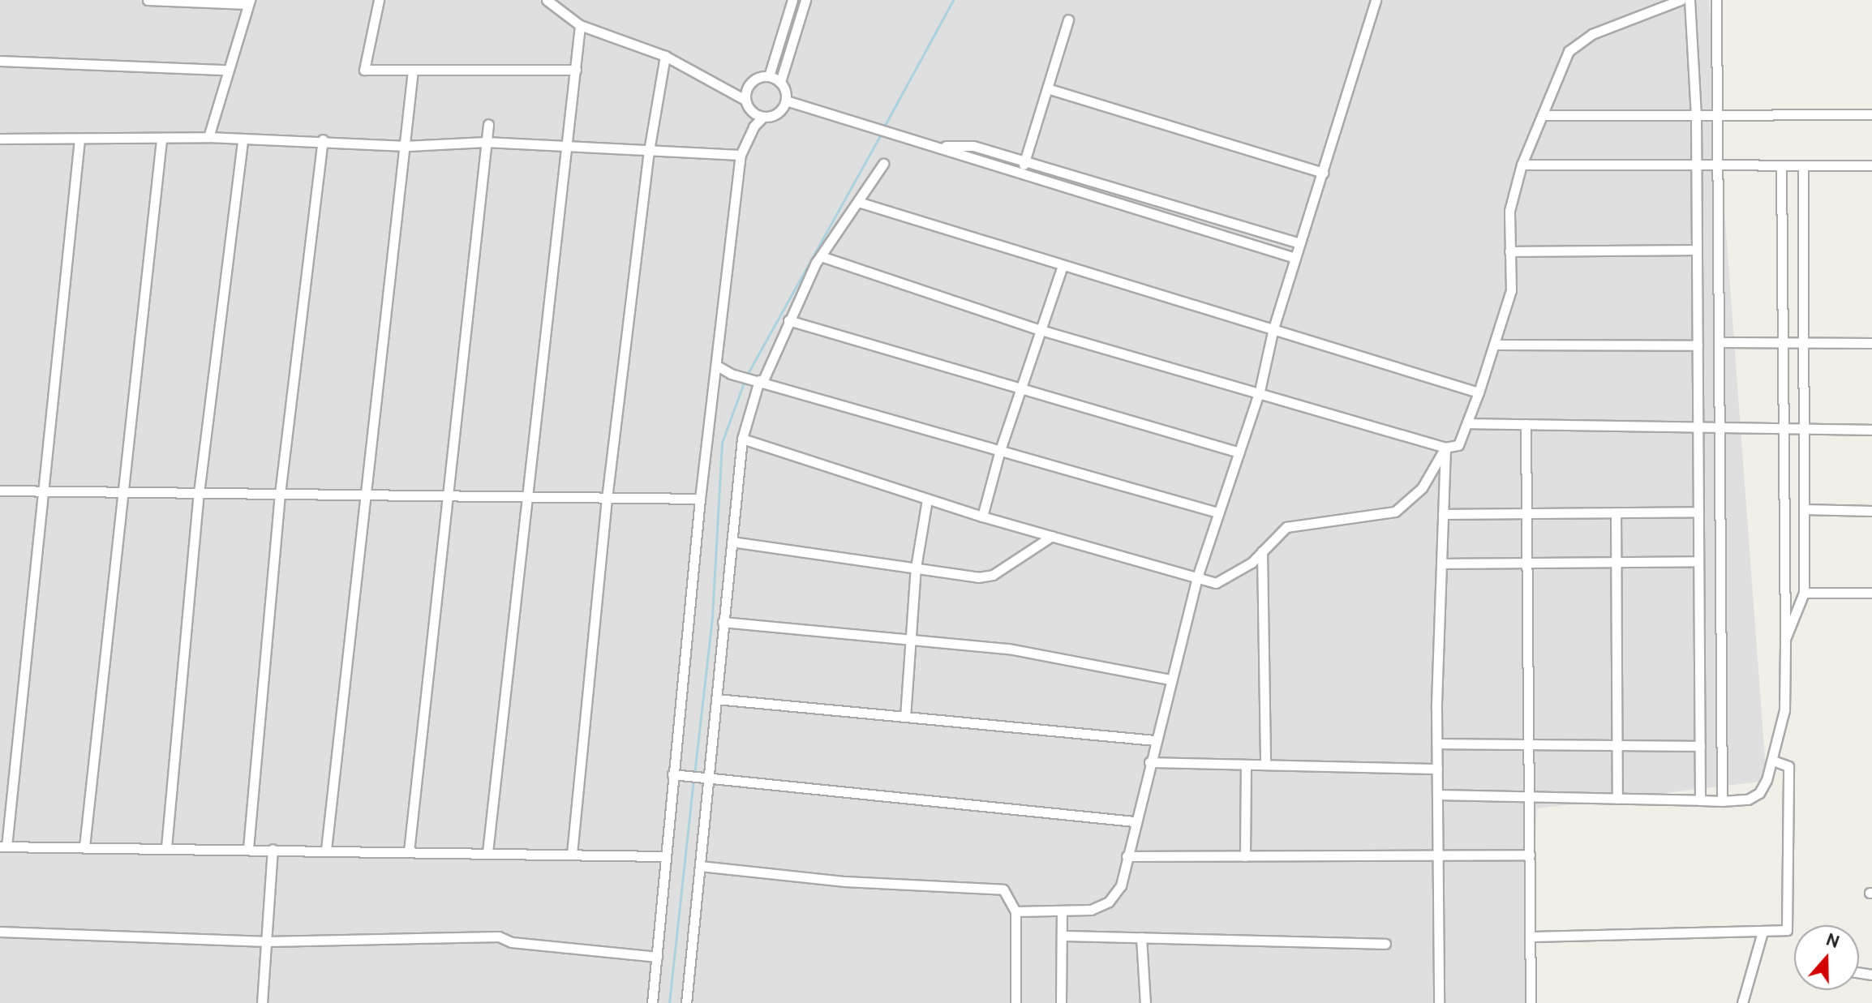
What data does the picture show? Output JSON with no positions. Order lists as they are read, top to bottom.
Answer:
{
  "north": "top"
}
